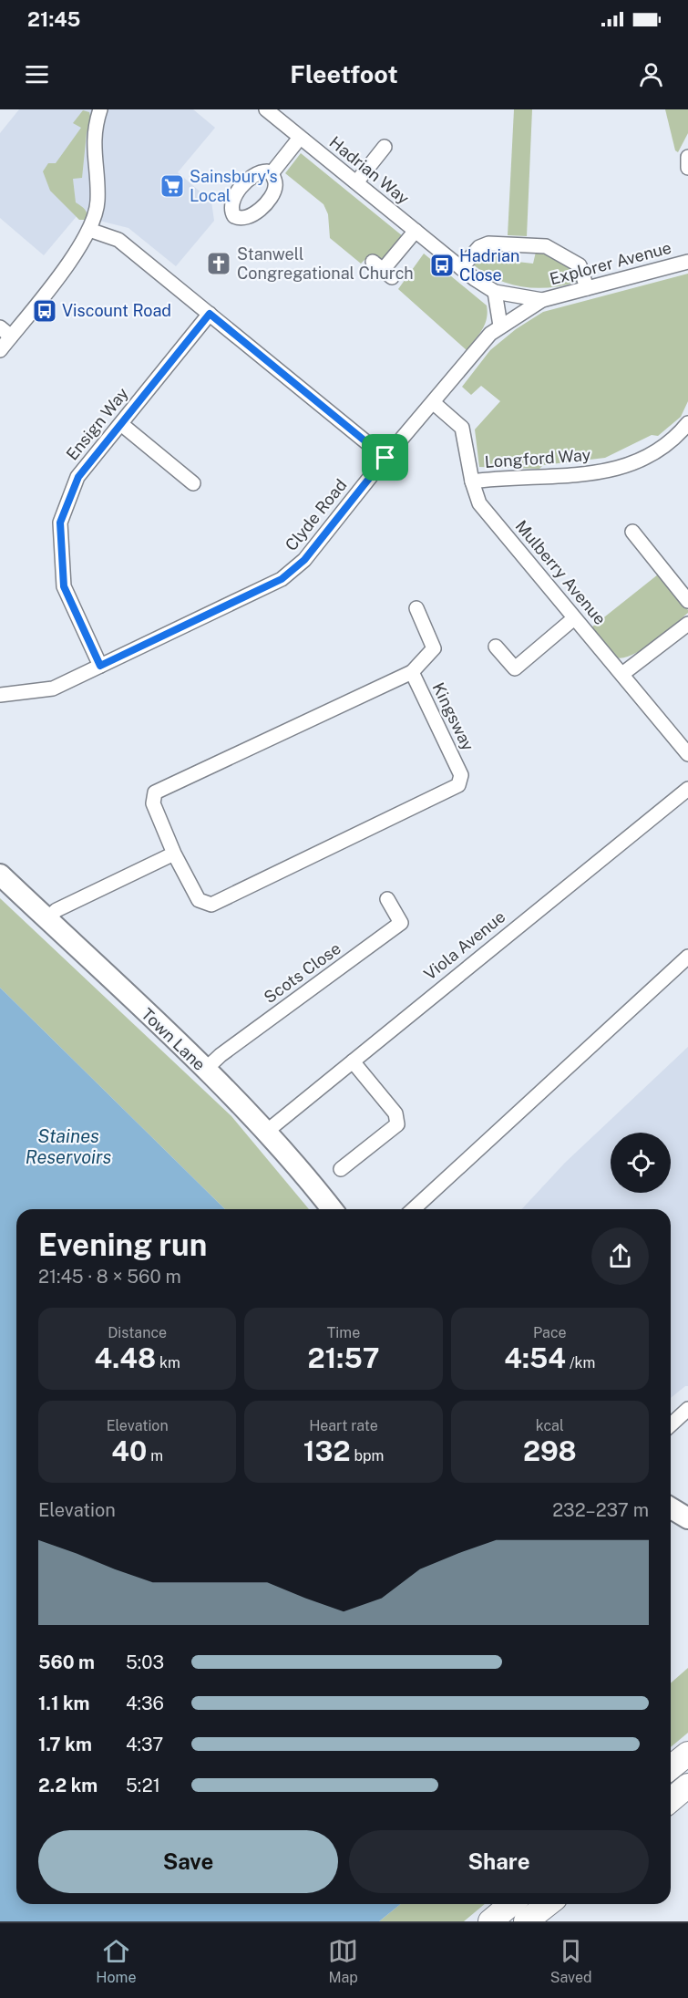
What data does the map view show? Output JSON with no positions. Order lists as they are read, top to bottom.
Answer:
{
  "streets": {
    "main road": ["Town Lane"],
    "street": [
      "Hadrian Way",
      "Explorer Avenue",
      "Ensign Way",
      "Longford Way",
      "Clyde Road",
      "Mulberry Avenue",
      "Kingsway",
      "Viola Avenue",
      "Scots Close"
    ]
  },
  "crossings": [
    ["Hadrian Way", "Explorer Avenue"],
    ["Hadrian Way", "Clyde Road"],
    ["Explorer Avenue", "Clyde Road"],
    ["Ensign Way", "Clyde Road"],
    ["Longford Way", "Mulberry Avenue"],
    ["Clyde Road", "Mulberry Avenue"],
    ["Viola Avenue", "Town Lane"],
    ["Scots Close", "Town Lane"]
  ],
  "water": ["Staines Reservoirs"],
  "places": {
    "supermarket": ["Sainsbury's Local"],
    "church": ["Stanwell Congregational Church"],
    "bus stop": ["Hadrian Close", "Viscount Road"]
  },
  "page": {
    "status": "21:45",
    "header": "Fleetfoot",
    "heading": ["Evening run", "21:45 · 8 × 560 m"],
    "stats": [
      ["Distance", "4.48 km"],
      ["Time", "21:57"],
      ["Pace", "4:54 /km"],
      ["Elevation", "40 m"],
      ["Heart rate", "132 bpm"],
      ["kcal", "298"]
    ],
    "chart": ["Elevation", "232–237 m"],
    "list": [
      {
        "name": "560 m",
        "note": "5:03"
      },
      {
        "name": "1.1 km",
        "note": "4:36"
      },
      {
        "name": "1.7 km",
        "note": "4:37"
      },
      {
        "name": "2.2 km",
        "note": "5:21"
      }
    ],
    "buttons": ["Save", "Share"],
    "tabs": ["Home", "Map", "Saved"]
  }
}
